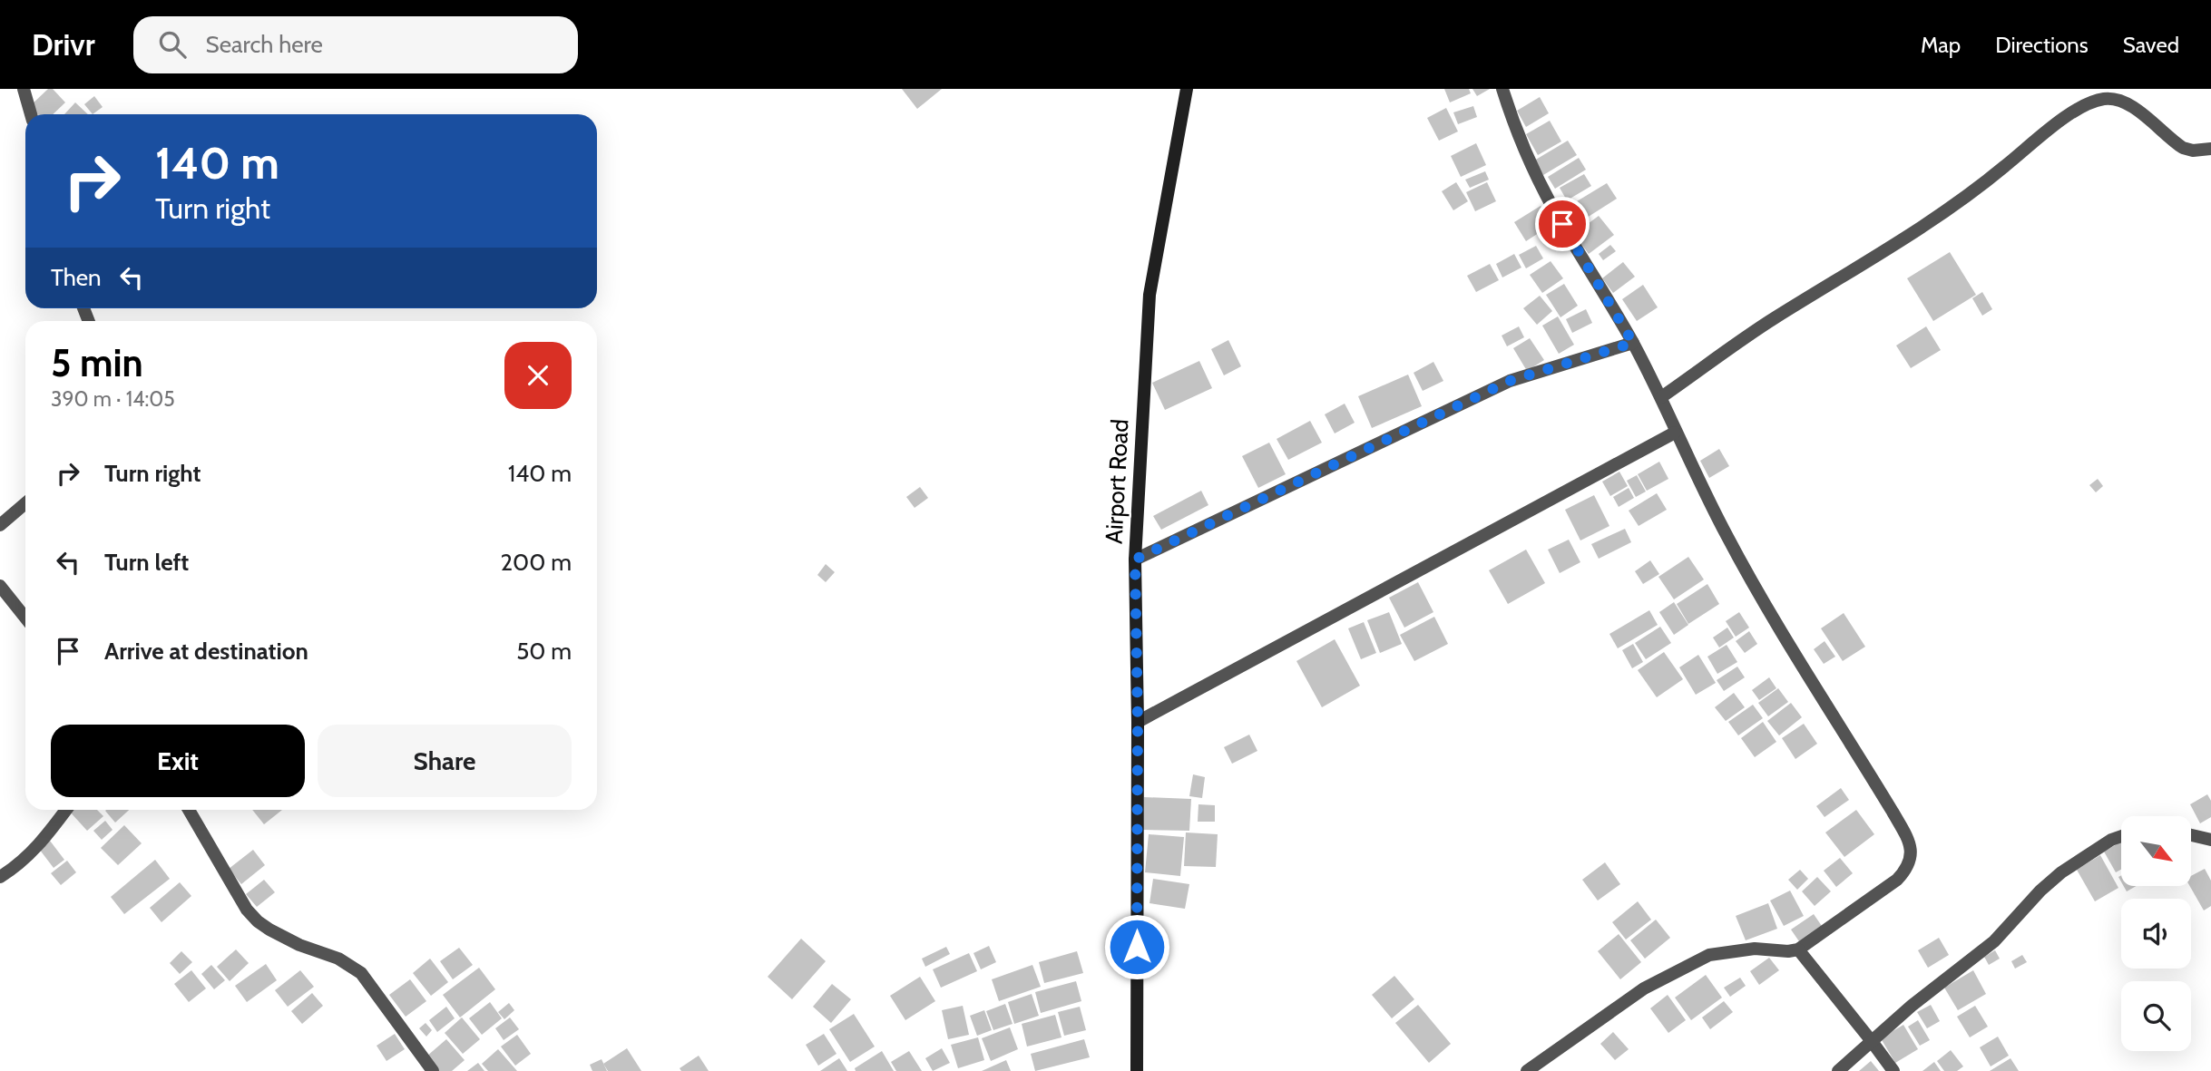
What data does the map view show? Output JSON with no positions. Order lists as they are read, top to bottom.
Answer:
{
  "streets": {
    "main road": ["Airport Road"]
  },
  "north": "bottom right",
  "page": {
    "header": "Drivr",
    "search": "Search here",
    "nav": ["Map", "Directions", "Saved"],
    "turn": ["140 m", "Turn right"],
    "then": "Then",
    "heading": ["5 min", "390 m · 14:05"],
    "list": [
      {
        "name": "Turn right",
        "value": "140 m"
      },
      {
        "name": "Turn left",
        "value": "200 m"
      },
      {
        "name": "Arrive at destination",
        "value": "50 m"
      }
    ],
    "buttons": ["Exit", "Share"]
  }
}
